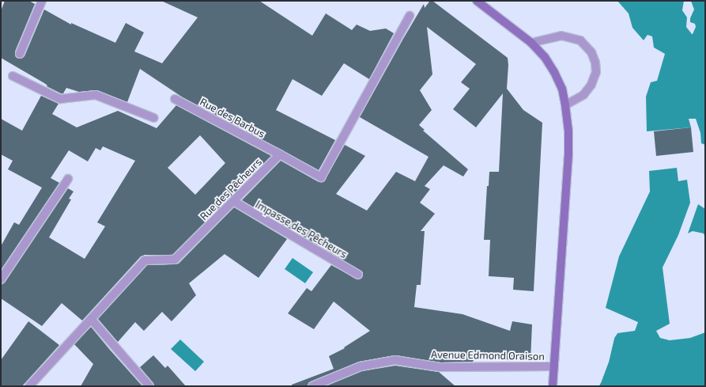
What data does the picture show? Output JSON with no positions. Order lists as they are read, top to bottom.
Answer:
{
  "streets": {
    "street": [
      "Rue des Barbus",
      "Rue des Pêcheurs",
      "Impasse des Pêcheurs",
      "Avenue Edmond Oraison"
    ]
  },
  "crossings": [
    ["Rue des Barbus", "Rue des Pêcheurs"],
    ["Rue des Pêcheurs", "Impasse des Pêcheurs"]
  ]
}
